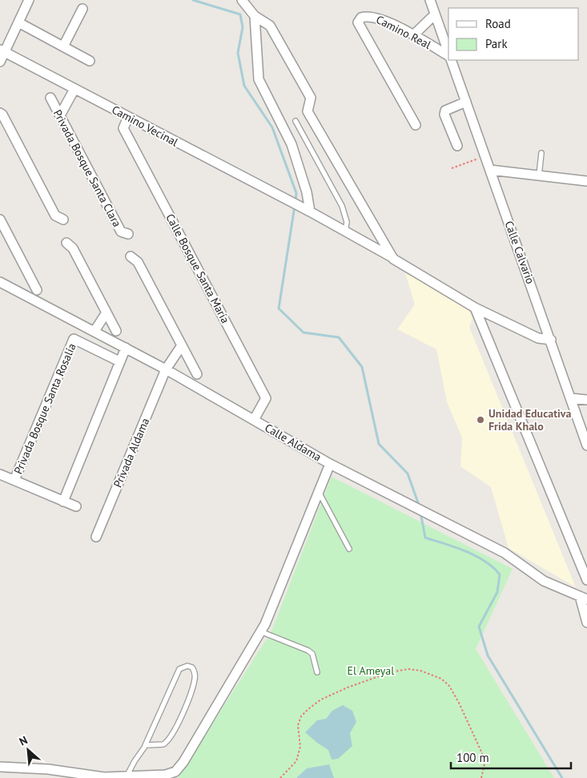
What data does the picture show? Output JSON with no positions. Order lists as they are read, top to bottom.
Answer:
{
  "streets": {
    "street": [
      "Camino Real",
      "Camino Vecinal",
      "Privada Bosque Santa Clara",
      "Calle Calvario",
      "Calle Bosque Santa María",
      "Privada Bosque Santa Rosalía",
      "Calle Aldama",
      "Privada Aldama"
    ]
  },
  "crossings": [
    ["Camino Vecinal", "Calle Bosque Santa María"],
    ["Calle Bosque Santa María", "Calle Aldama"],
    ["Privada Bosque Santa Rosalía", "Calle Aldama"],
    ["Calle Aldama", "Privada Aldama"]
  ],
  "parks": ["El Ameyal"],
  "places": ["Unidad Educativa Frida Khalo"],
  "legend": ["Road", "Park"],
  "scale_bar": "100 m",
  "north": "top left"
}
